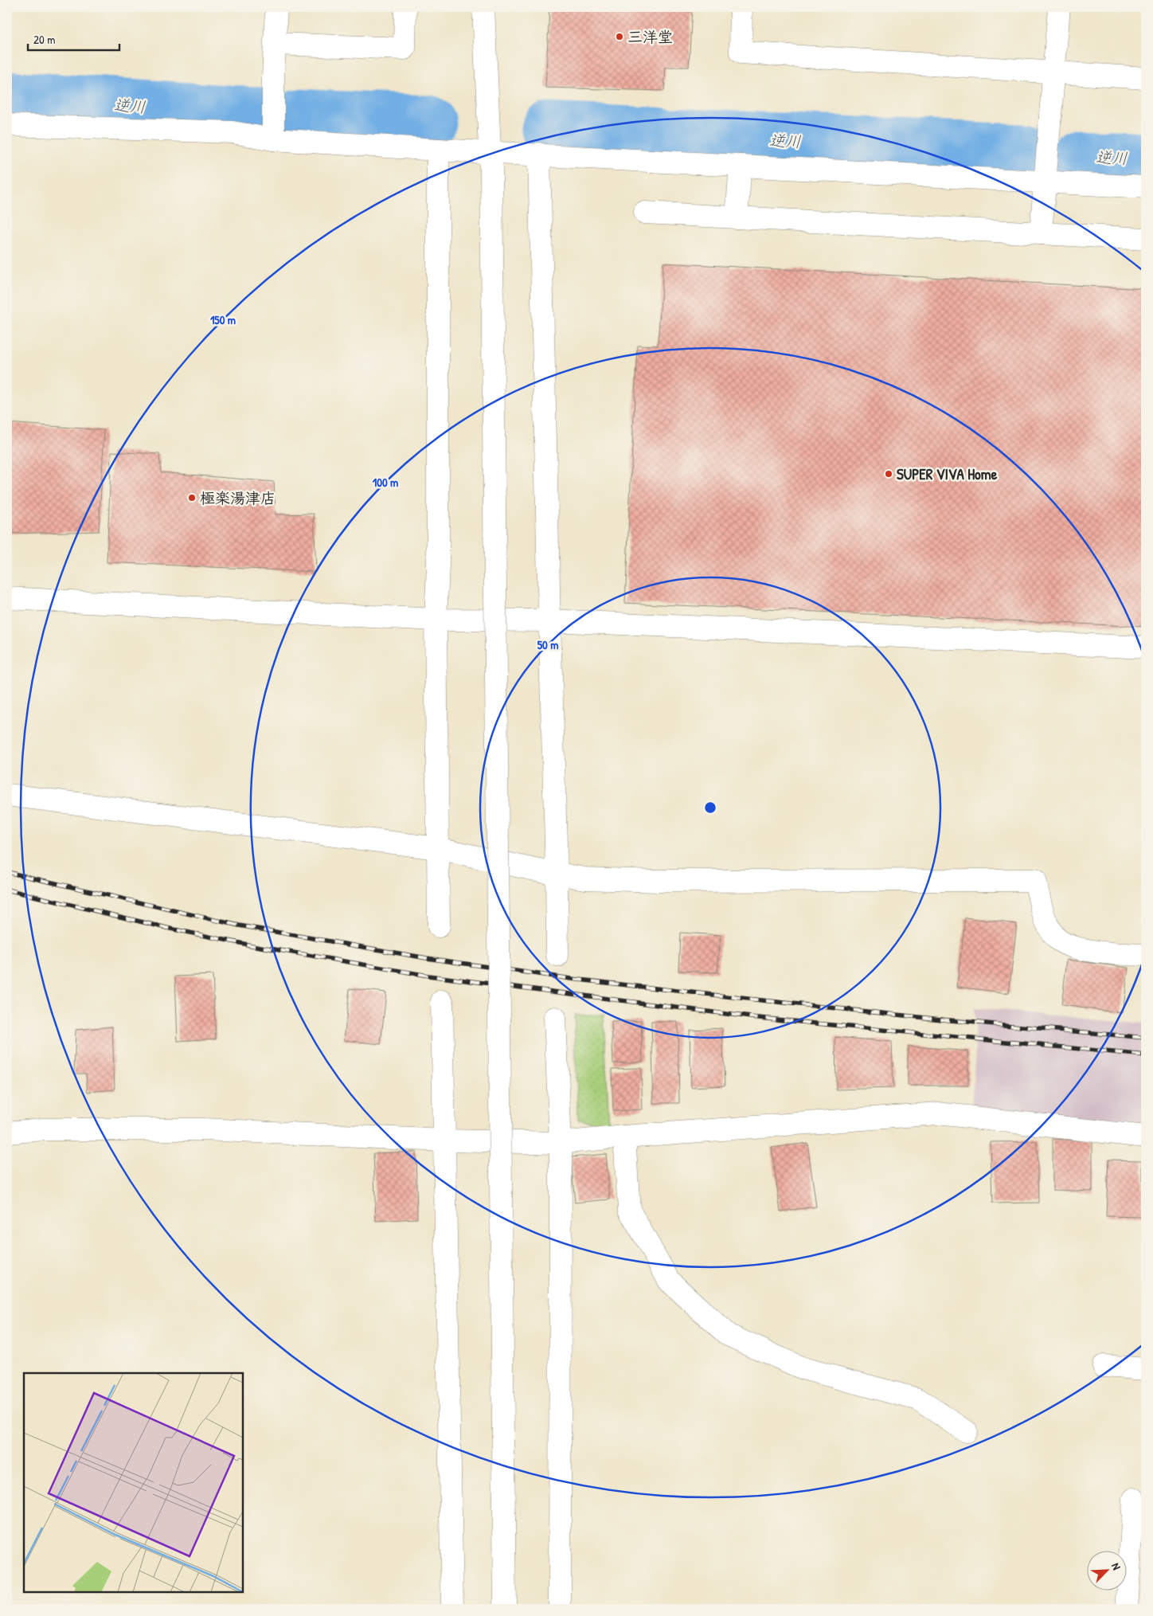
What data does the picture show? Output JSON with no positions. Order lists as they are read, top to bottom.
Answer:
{
  "water": ["逆川"],
  "places": ["三洋堂", "SUPER VIVA Home", "極楽湯津店"],
  "scale_bar": "20 m",
  "north": "top right",
  "rings": ["150 m", "100 m", "50 m"]
}
